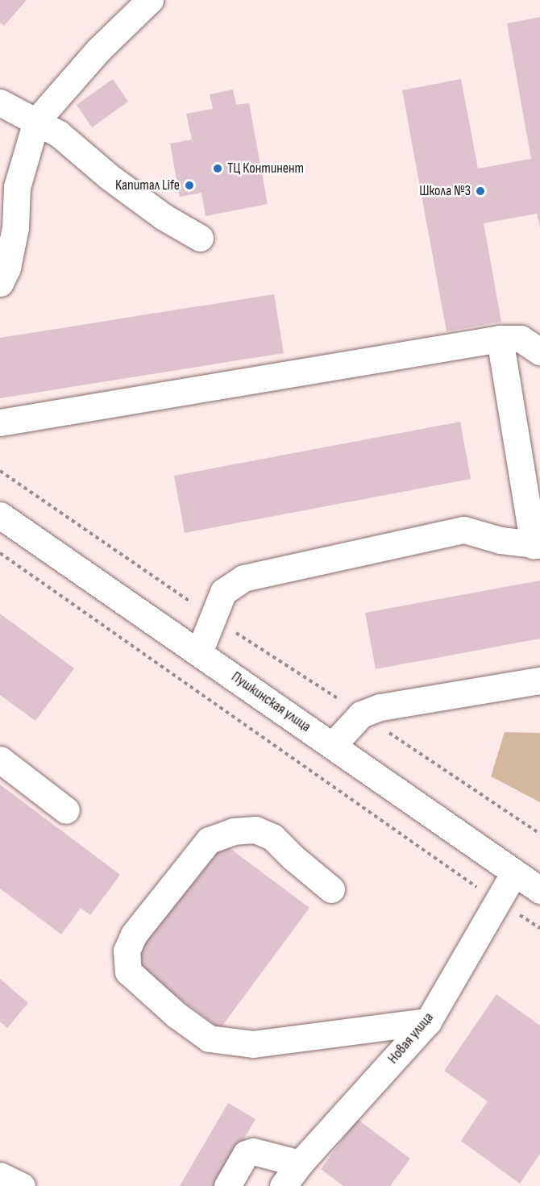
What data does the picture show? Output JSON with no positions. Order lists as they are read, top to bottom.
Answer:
{
  "streets": {
    "main road": ["Пушкинская улица", "Новая улица"]
  },
  "crossings": [
    ["Пушкинская улица", "Новая улица"]
  ],
  "places": ["ТЦ Континент", "Капитал Life", "Школа №3"]
}
